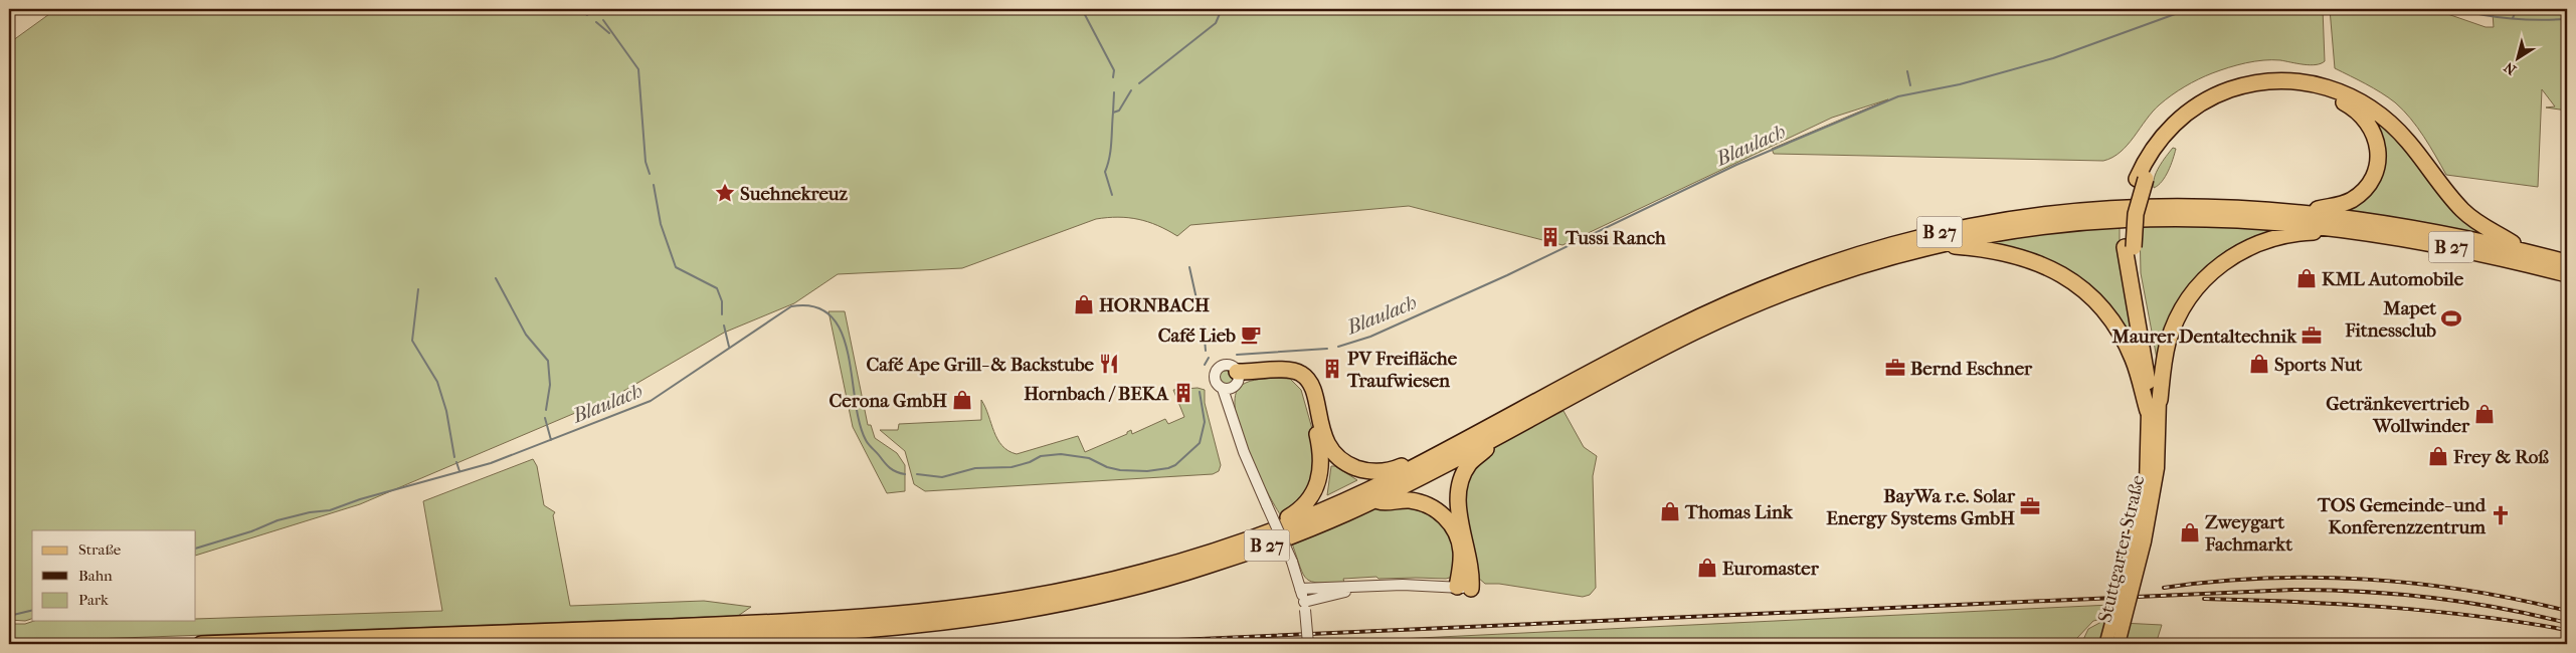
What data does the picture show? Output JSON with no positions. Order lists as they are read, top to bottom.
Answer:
{
  "streets": {
    "highway": ["B 27"],
    "main road": ["Stuttgarter Straße"]
  },
  "water": ["Blaulach"],
  "places": {
    "place": ["Suehnekreuz"],
    "building": ["Tussi Ranch", "PV Freifläche Traufwiesen", "Hornbach / BEKA"],
    "shop": [
      "KML Automobile",
      "HORNBACH",
      "Sports Nut",
      "Cerona GmbH",
      "Getränkevertrieb Wollwinder",
      "Frey & Roß",
      "Thomas Link",
      "Zweygart Fachmarkt",
      "Euromaster"
    ],
    "sports": ["Mapet Fitnessclub"],
    "cafe": ["Café Lieb"],
    "office": ["Maurer Dentaltechnik", "Bernd Eschner", "BayWa r.e. Solar Energy Systems GmbH"],
    "restaurant": ["Café Ape Grill- & Backstube"],
    "church": ["TOS Gemeinde- und Konferenzzentrum"]
  },
  "legend": ["Straße", "Bahn", "Park"],
  "north": "bottom left"
}
